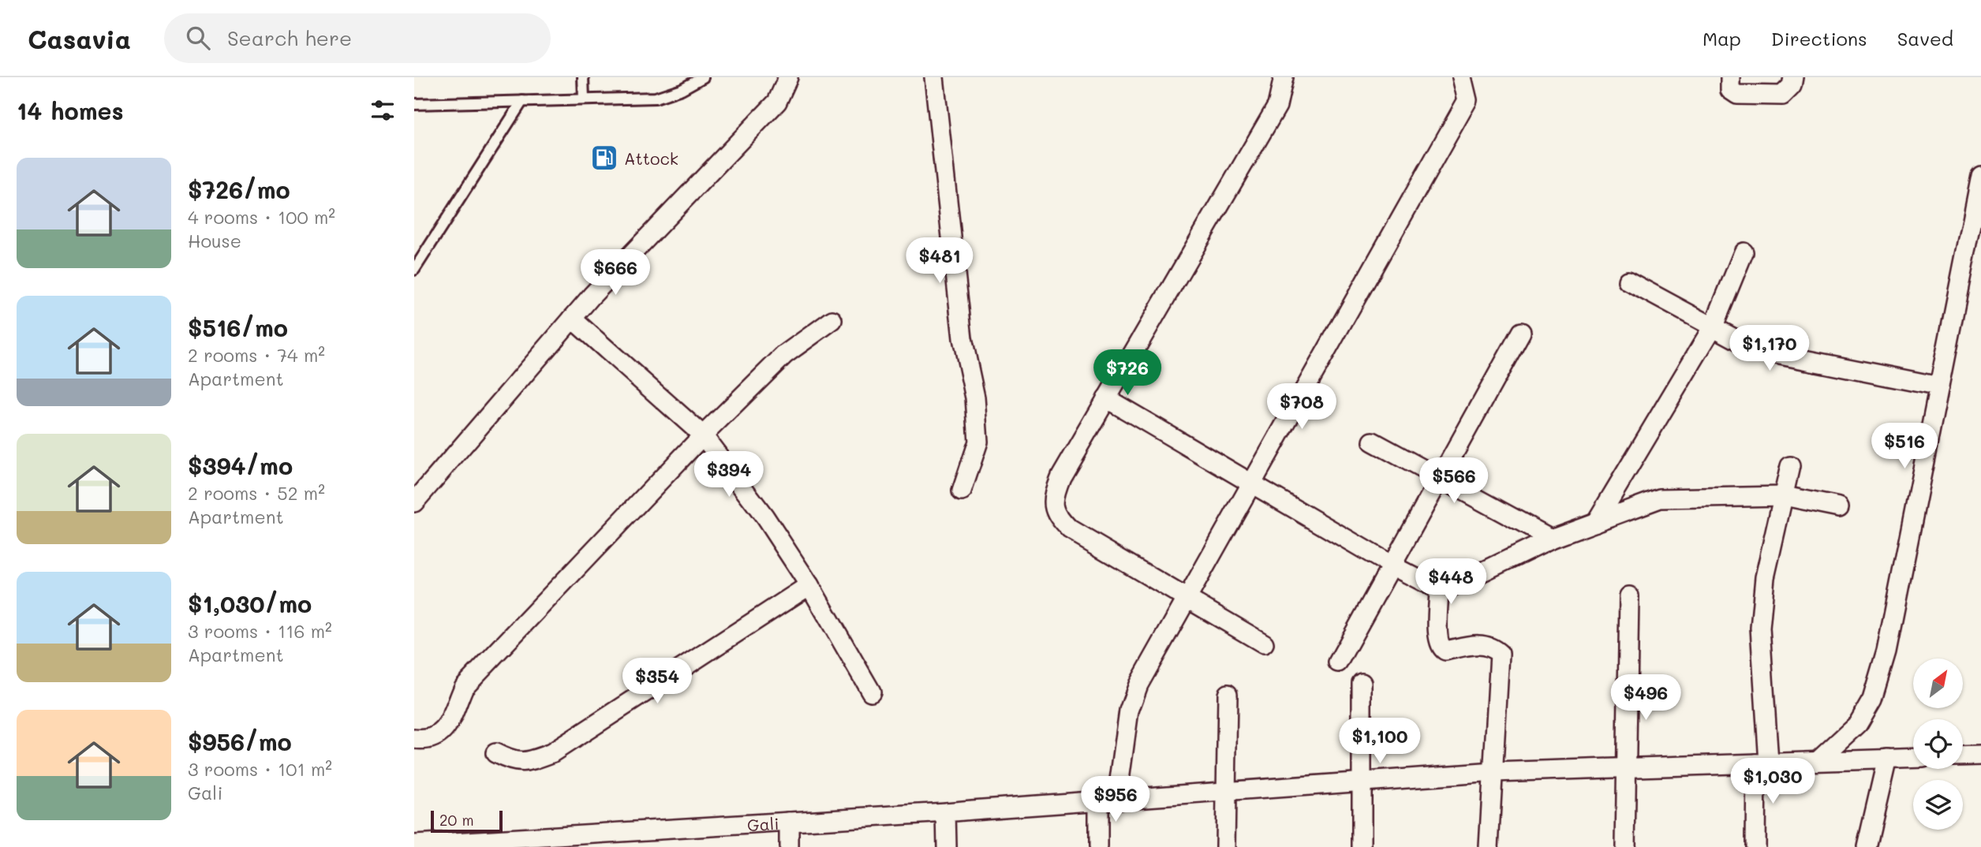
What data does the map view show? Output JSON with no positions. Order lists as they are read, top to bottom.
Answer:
{
  "streets": {
    "street": ["Gali"]
  },
  "places": {
    "fuel station": ["Attock"]
  },
  "scale_bar": "20 m",
  "north": "top right",
  "page": {
    "header": "Casavia",
    "search": "Search here",
    "nav": ["Map", "Directions", "Saved"],
    "heading": "14 homes",
    "list": [
      {
        "name": "$726/mo",
        "note": "4 rooms · 100 m² · House"
      },
      {
        "name": "$516/mo",
        "note": "2 rooms · 74 m² · Apartment"
      },
      {
        "name": "$394/mo",
        "note": "2 rooms · 52 m² · Apartment"
      },
      {
        "name": "$1,030/mo",
        "note": "3 rooms · 116 m² · Apartment"
      },
      {
        "name": "$956/mo",
        "note": "3 rooms · 101 m² · Gali"
      }
    ],
    "price": [
      "$481",
      "$666",
      "$1,170",
      "$726",
      "$708",
      "$516",
      "$394",
      "$566",
      "$448",
      "$354",
      "$496",
      "$1,100",
      "$1,030",
      "$956"
    ],
    "scale": "20 m"
  }
}
